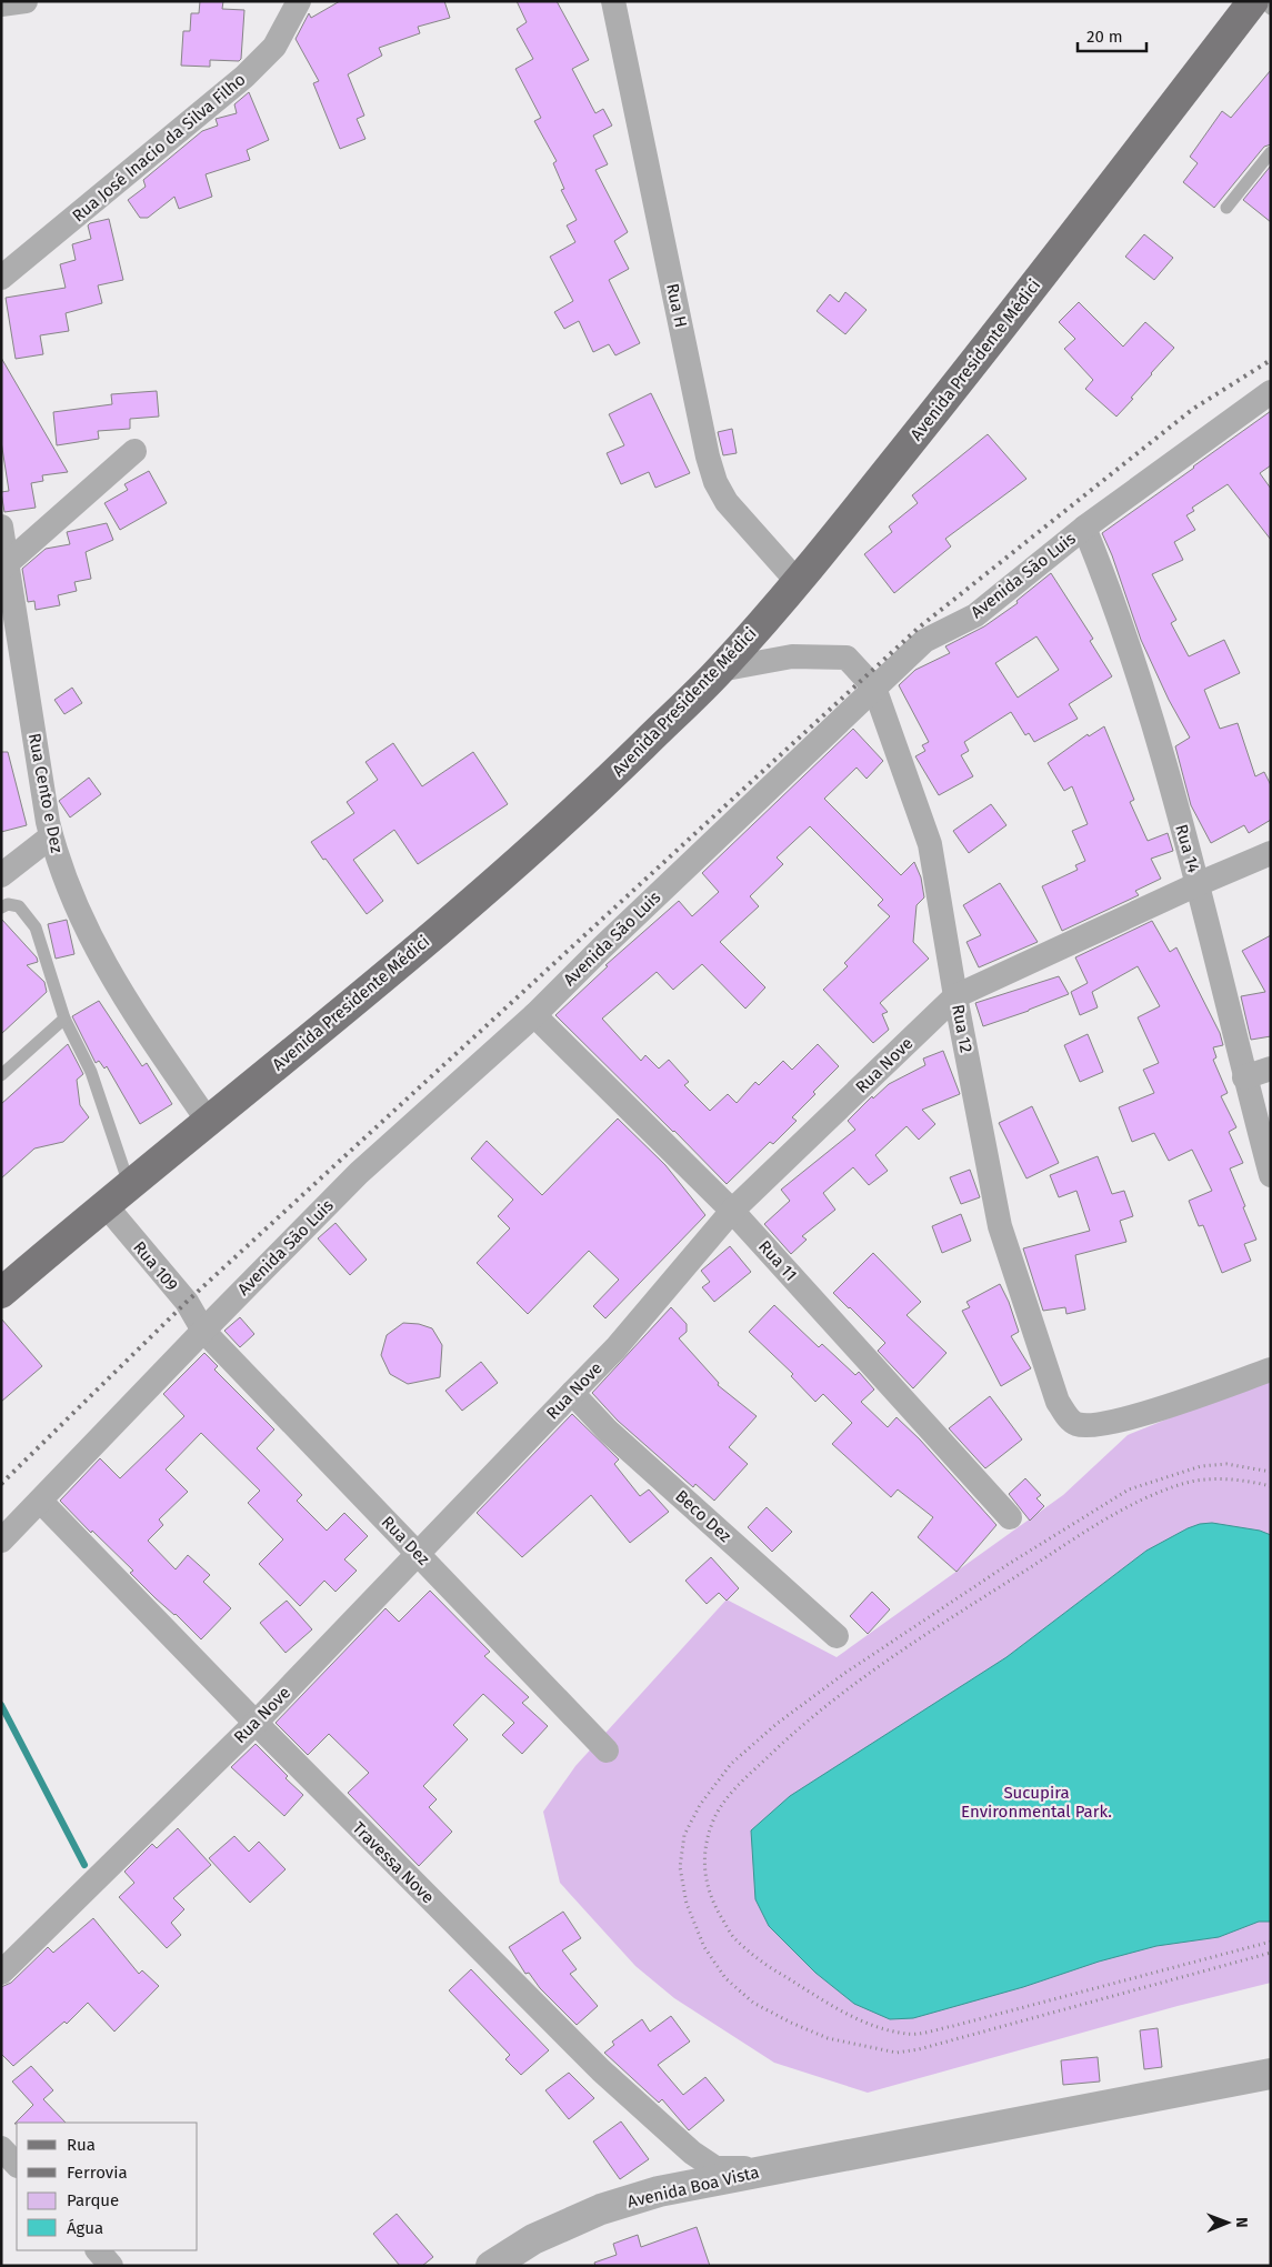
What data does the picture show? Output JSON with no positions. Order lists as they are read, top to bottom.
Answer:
{
  "streets": {
    "main road": ["Avenida Presidente Médici"],
    "street": [
      "Rua José Inacio da Silva Filho",
      "Rua H",
      "Avenida São Luis",
      "Rua Cento e Dez",
      "Rua 14",
      "Rua 12",
      "Rua Nove",
      "Rua 11",
      "Rua 109",
      "Beco Dez",
      "Rua Dez",
      "Travessa Nove",
      "Avenida Boa Vista"
    ]
  },
  "crossings": [
    ["Rua H", "Avenida Presidente Médici"],
    ["Avenida Presidente Médici", "Rua Cento e Dez"],
    ["Avenida Presidente Médici", "Rua 109"],
    ["Avenida São Luis", "Rua 14"],
    ["Avenida São Luis", "Rua 12"],
    ["Avenida São Luis", "Rua 11"],
    ["Avenida São Luis", "Rua 109"],
    ["Avenida São Luis", "Rua Dez"],
    ["Avenida São Luis", "Travessa Nove"],
    ["Rua 14", "Rua Nove"],
    ["Rua 12", "Rua Nove"],
    ["Rua Nove", "Rua 11"],
    ["Rua Nove", "Beco Dez"],
    ["Rua Nove", "Rua Dez"],
    ["Rua Nove", "Travessa Nove"],
    ["Rua 109", "Rua Dez"],
    ["Travessa Nove", "Avenida Boa Vista"]
  ],
  "parks": ["Sucupira Environmental Park."],
  "legend": [
    "Rua",
    "Ferrovia",
    "Parque",
    "Água"
  ],
  "scale_bar": "20 m",
  "north": "right"
}
